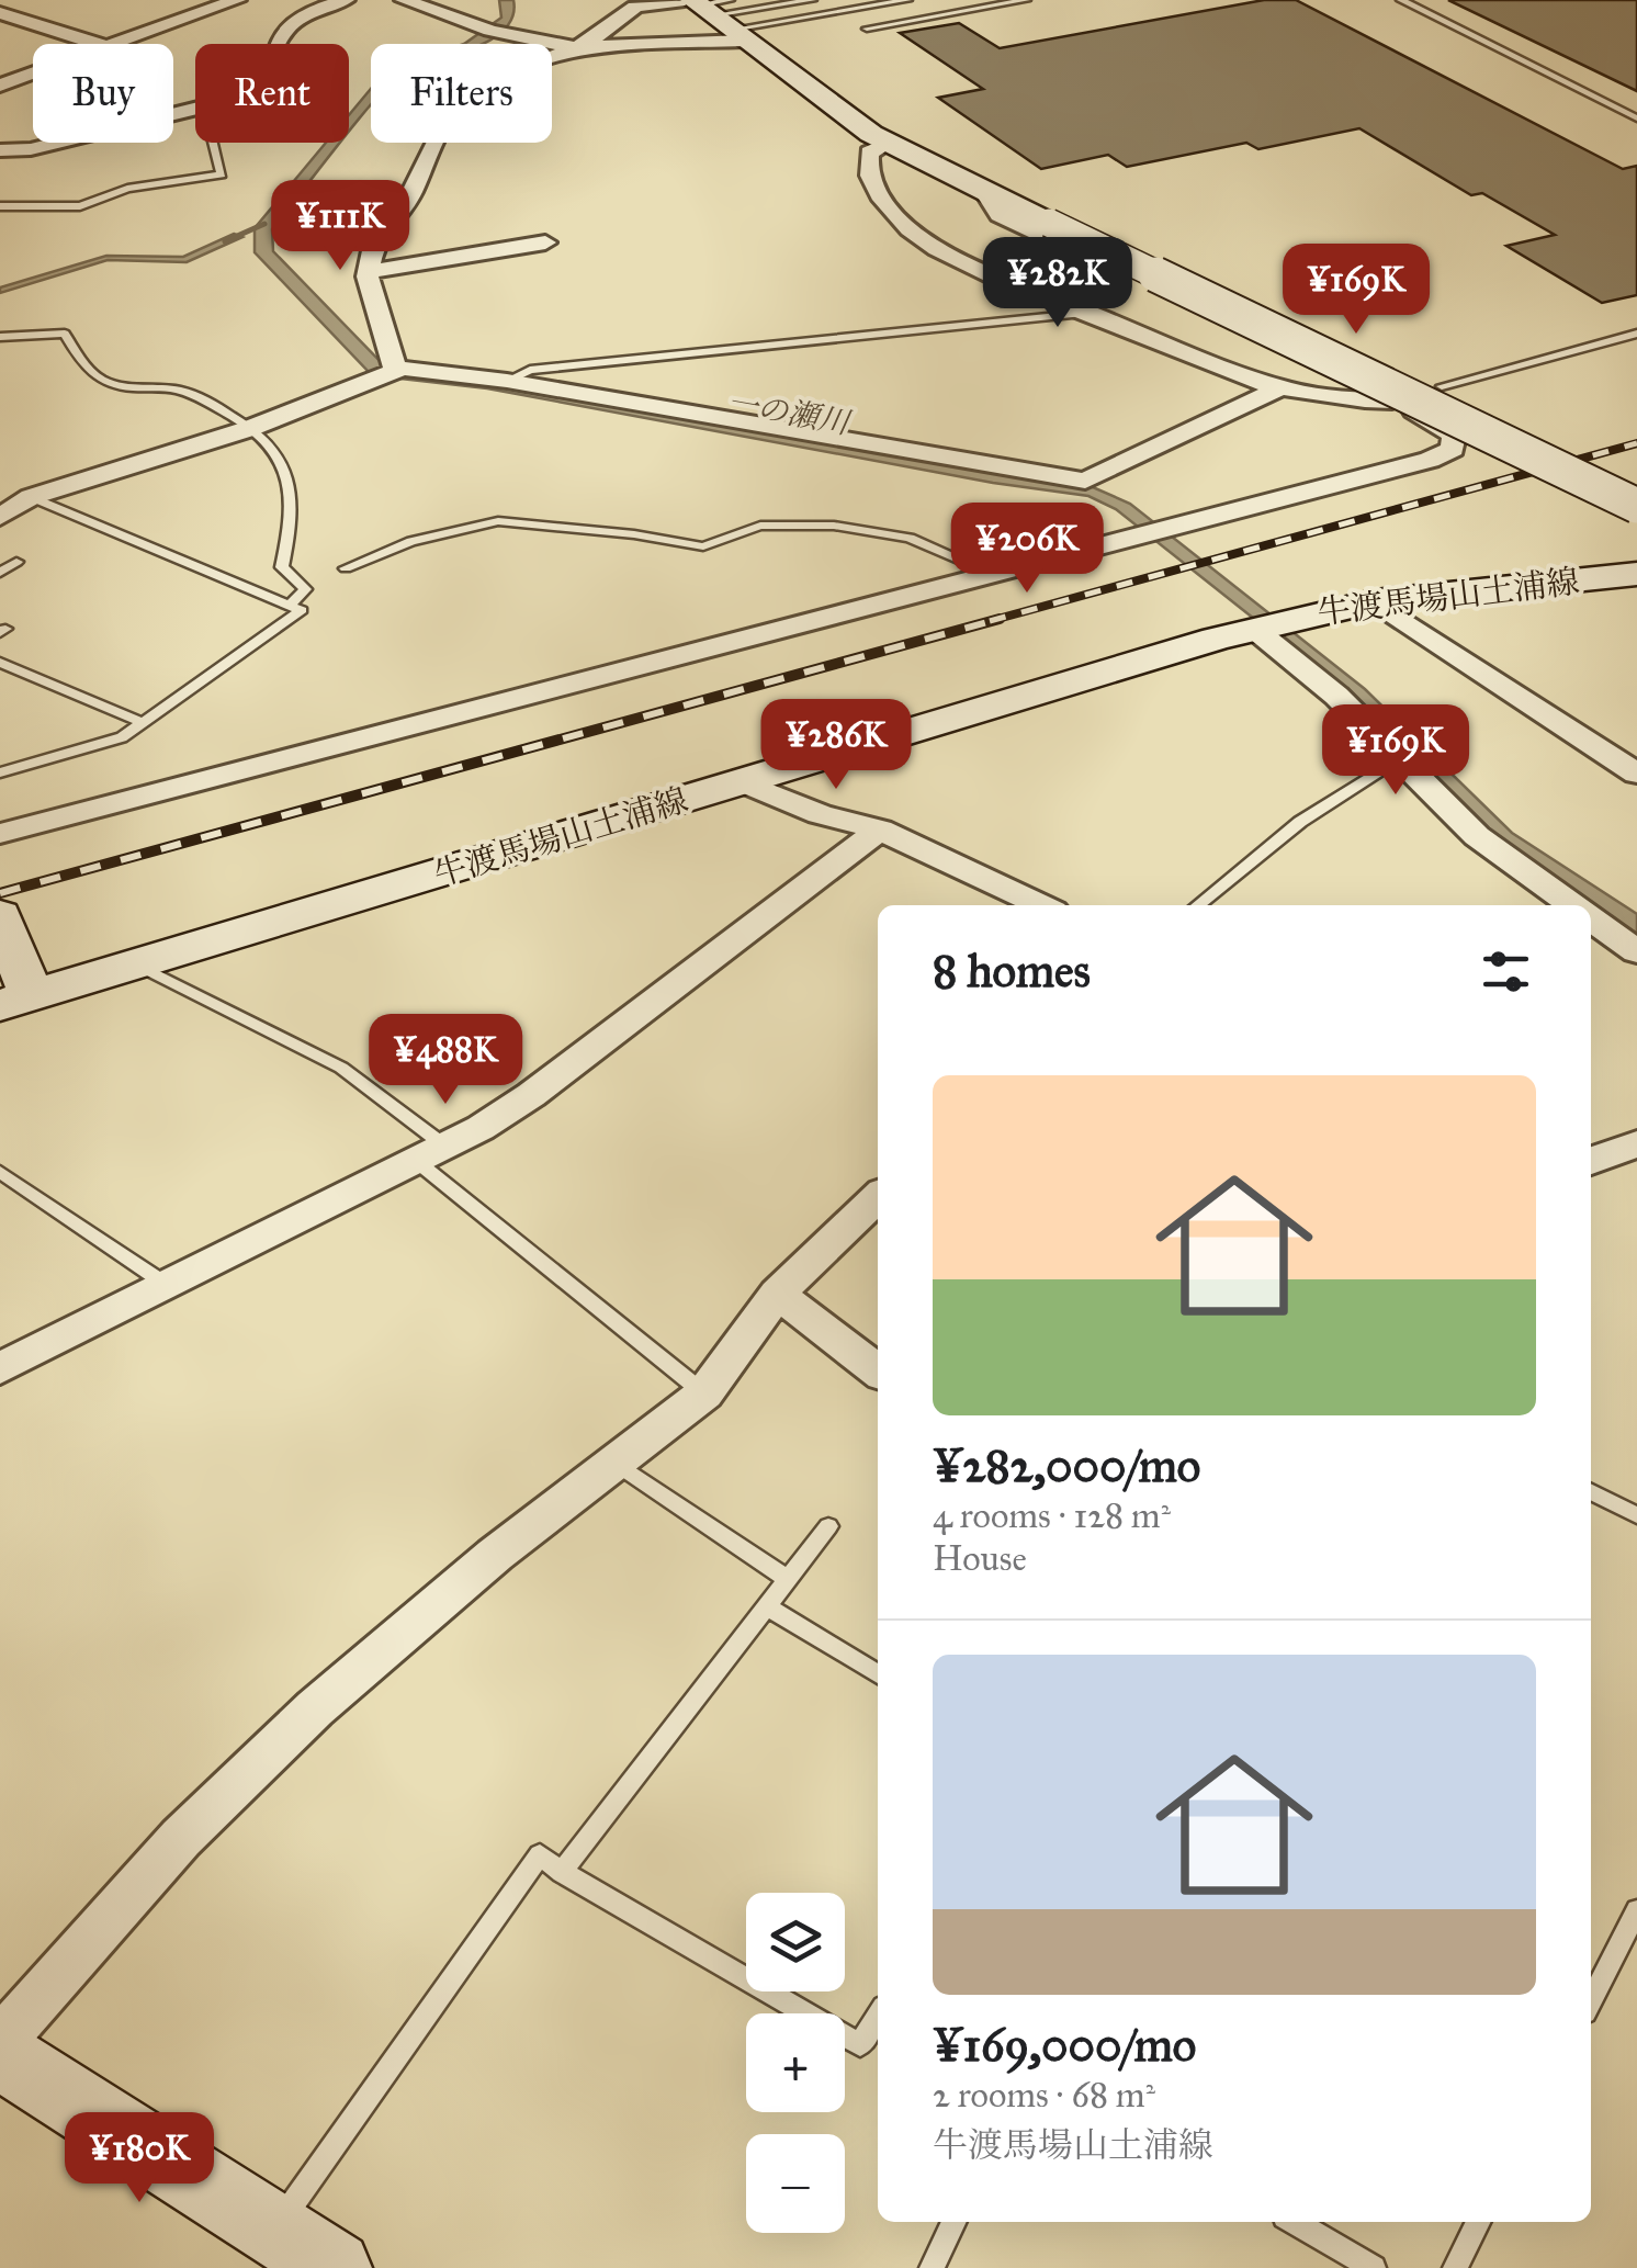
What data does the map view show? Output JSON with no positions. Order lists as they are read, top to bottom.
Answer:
{
  "streets": {
    "street": ["牛渡馬場山土浦線"]
  },
  "water": ["一の瀬川"],
  "page": {
    "chip": ["Buy", "Rent", "Filters"],
    "price": [
      "¥111K",
      "¥282K",
      "¥169K",
      "¥206K",
      "¥286K",
      "¥169K",
      "¥488K",
      "¥180K"
    ],
    "heading": "8 homes",
    "list": [
      {
        "name": "¥282,000/mo",
        "note": "4 rooms · 128 m² · House"
      },
      {
        "name": "¥169,000/mo",
        "note": "2 rooms · 68 m² · 牛渡馬場山土浦線"
      }
    ],
    "map_buttons": ["+", "−"]
  }
}
